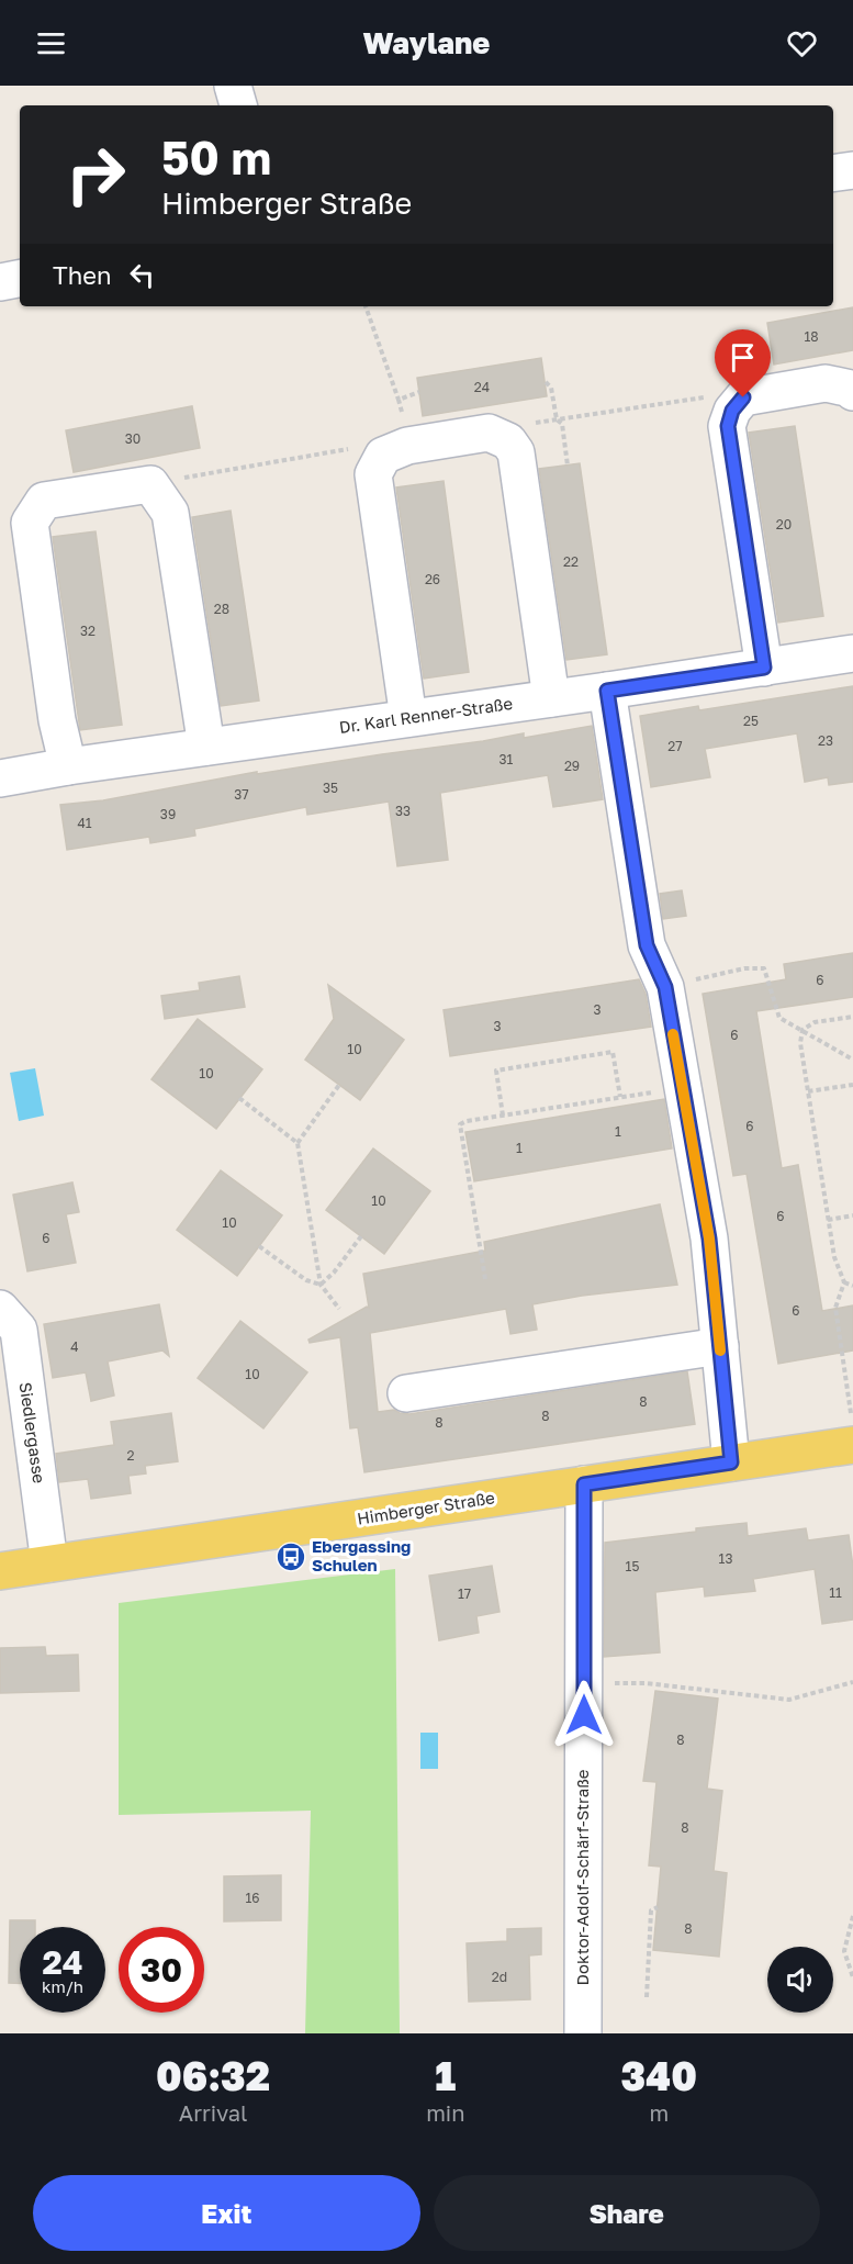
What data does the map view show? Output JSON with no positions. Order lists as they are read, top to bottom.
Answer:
{
  "streets": {
    "main road": ["Himberger Straße"],
    "street": ["Dr. Karl Renner-Straße", "Siedlergasse", "Doktor-Adolf-Schärf-Straße"]
  },
  "crossings": [
    ["Siedlergasse", "Himberger Straße"],
    ["Himberger Straße", "Doktor-Adolf-Schärf-Straße"]
  ],
  "places": {
    "bus stop": ["Ebergassing Schulen"]
  },
  "house_numbers": [
    "18",
    "24",
    "30",
    "20",
    "22",
    "26",
    "28",
    "32",
    "25",
    "23",
    "27",
    "31",
    "29",
    "35",
    "37",
    "33",
    "39",
    "41",
    "6",
    "3",
    "3",
    "6",
    "10",
    "10",
    "6",
    "1",
    "1",
    "10",
    "6",
    "10",
    "6",
    "6",
    "4",
    "10",
    "8",
    "8",
    "8",
    "2",
    "13",
    "15",
    "11",
    "17",
    "8",
    "8",
    "16",
    "8",
    "2d"
  ],
  "page": {
    "header": "Waylane",
    "turn": ["50 m", "Himberger Straße"],
    "then": "Then",
    "speed": "24 km/h",
    "limit": "30",
    "eta": [
      "06:32",
      "Arrival",
      "1",
      "min",
      "340",
      "m"
    ],
    "buttons": ["Exit", "Share"]
  }
}
